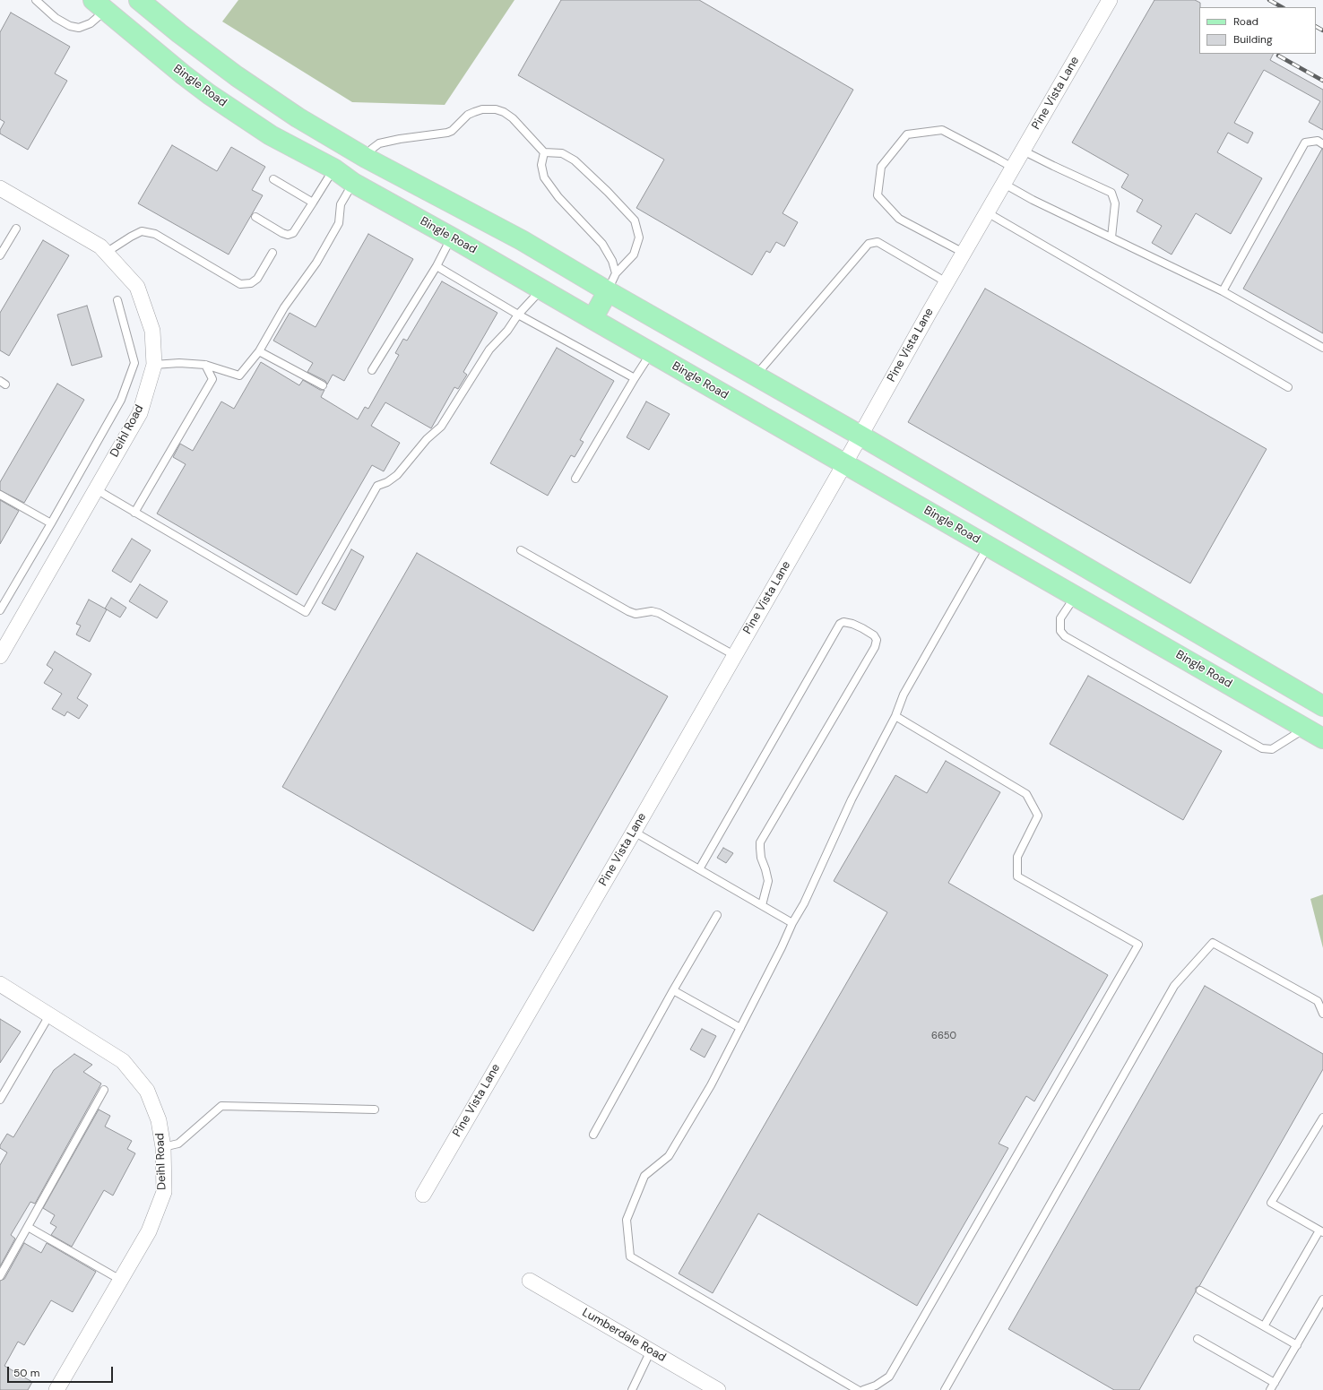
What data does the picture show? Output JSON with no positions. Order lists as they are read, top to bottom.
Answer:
{
  "streets": {
    "main road": ["Bingle Road"],
    "street": ["Pine Vista Lane", "Deihl Road", "Lumberdale Road"]
  },
  "crossings": [
    ["Bingle Road", "Pine Vista Lane"]
  ],
  "house_numbers": ["6650"],
  "legend": ["Road", "Building"],
  "scale_bar": "50 m"
}
